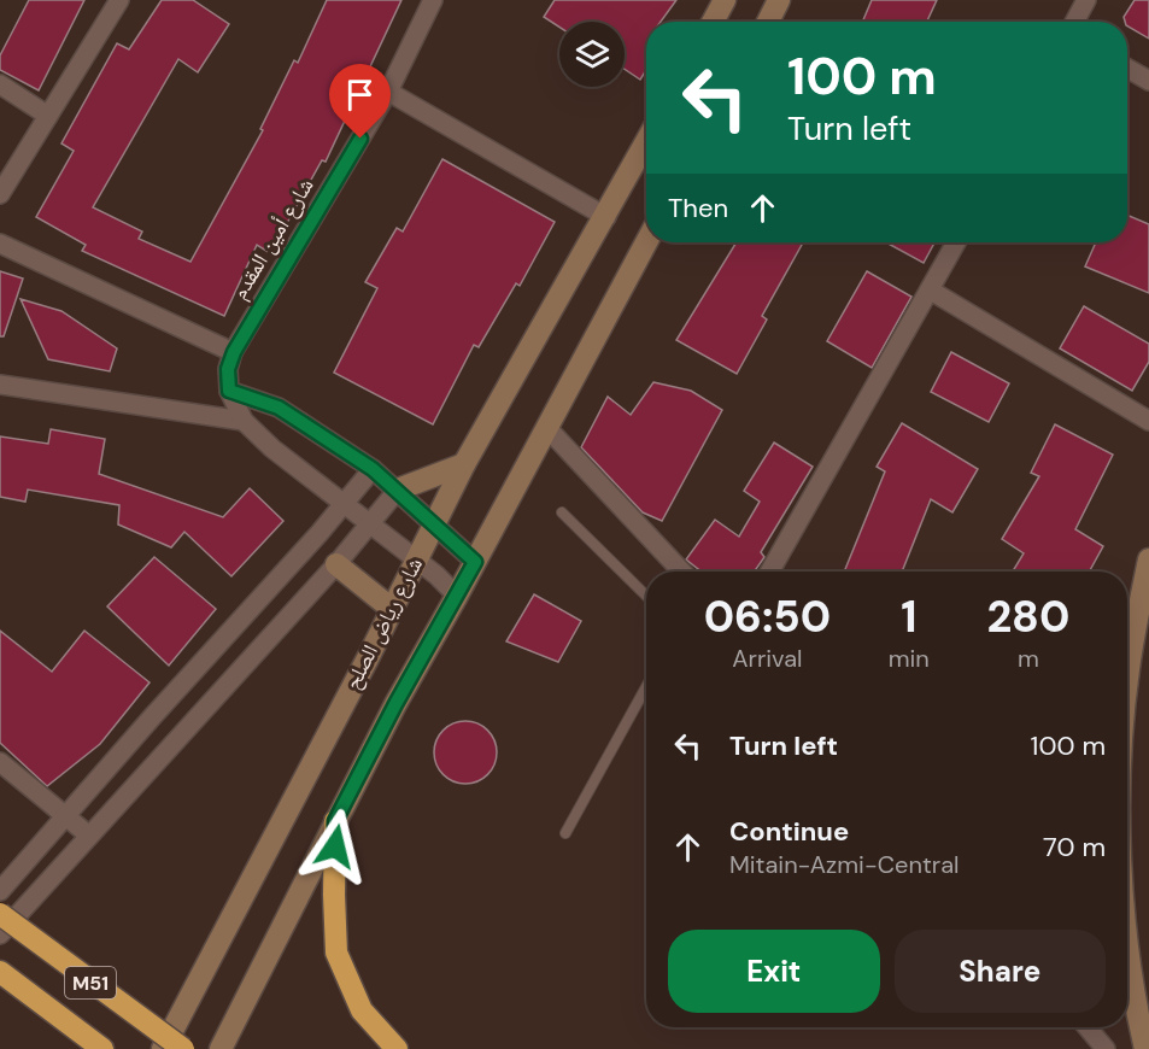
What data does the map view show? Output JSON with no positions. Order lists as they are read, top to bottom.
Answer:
{
  "streets": {
    "highway": ["M51"],
    "street": ["شارع أمين المقدم", "شارع رياض الصلح"]
  },
  "page": {
    "turn": ["100 m", "Turn left"],
    "then": "Then",
    "eta": [
      "06:50",
      "Arrival",
      "1",
      "min",
      "280",
      "m"
    ],
    "list": [
      {
        "name": "Turn left",
        "value": "100 m"
      },
      {
        "name": "Continue",
        "note": "Mitain-Azmi-Central",
        "value": "70 m"
      }
    ],
    "buttons": ["Exit", "Share"]
  }
}
